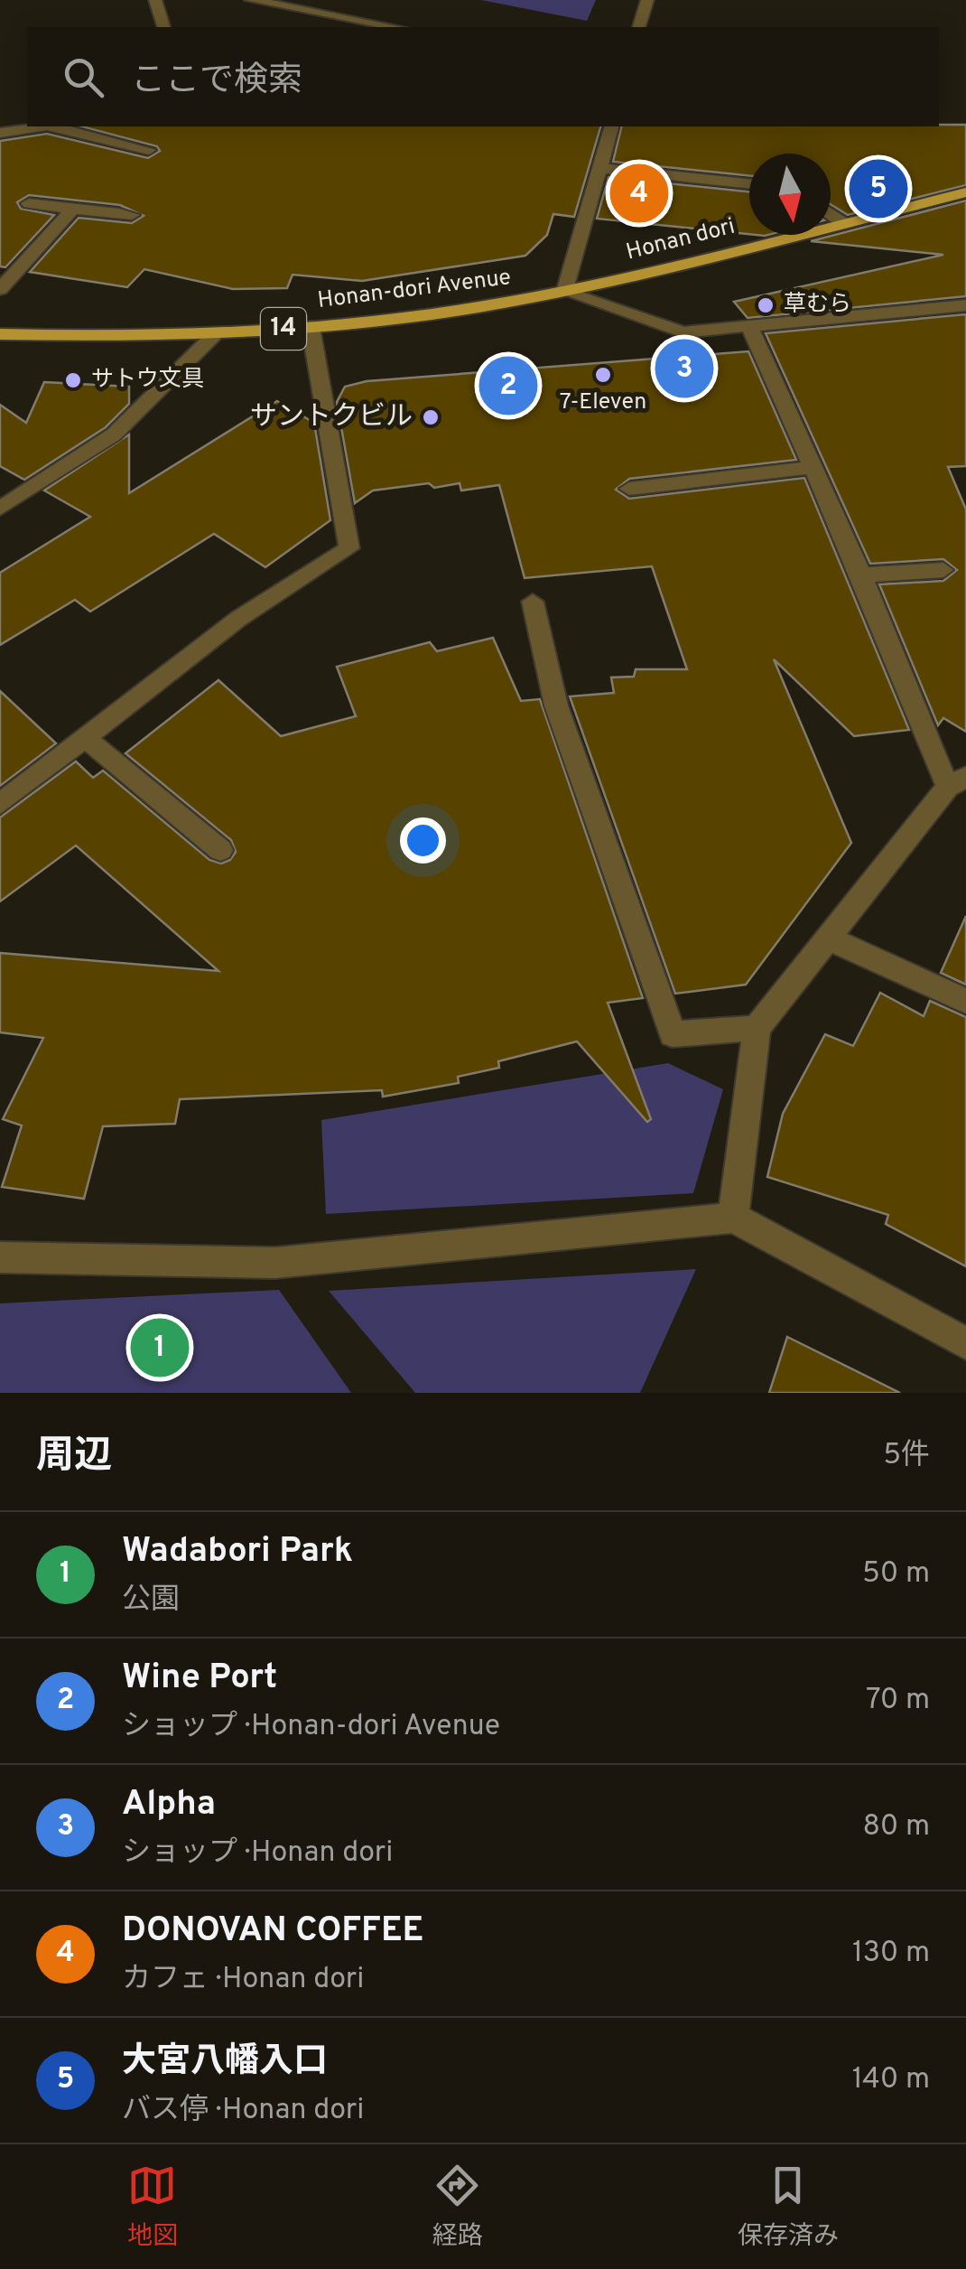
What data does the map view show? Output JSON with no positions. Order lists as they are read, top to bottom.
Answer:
{
  "streets": {
    "main road": ["Honan dori", "Honan-dori Avenue", "14"]
  },
  "crossings": [
    ["Honan dori", "Honan-dori Avenue"]
  ],
  "places": [
    "草むら",
    "7-Eleven",
    "サトウ文具",
    "サントクビル"
  ],
  "north": "bottom",
  "page": {
    "search": "ここで検索",
    "pins": [
      "5",
      "4",
      "3",
      "2",
      "1"
    ],
    "heading": ["周辺", "5件"],
    "list": [
      {
        "mark": "1",
        "name": "Wadabori Park",
        "note": "公園",
        "value": "50 m"
      },
      {
        "mark": "2",
        "name": "Wine Port",
        "note": "ショップ · Honan-dori Avenue",
        "value": "70 m"
      },
      {
        "mark": "3",
        "name": "Alpha",
        "note": "ショップ · Honan dori",
        "value": "80 m"
      },
      {
        "mark": "4",
        "name": "DONOVAN COFFEE",
        "note": "カフェ · Honan dori",
        "value": "130 m"
      },
      {
        "mark": "5",
        "name": "大宮八幡入口",
        "note": "バス停 · Honan dori",
        "value": "140 m"
      }
    ],
    "nav": ["地図", "経路", "保存済み"]
  }
}
